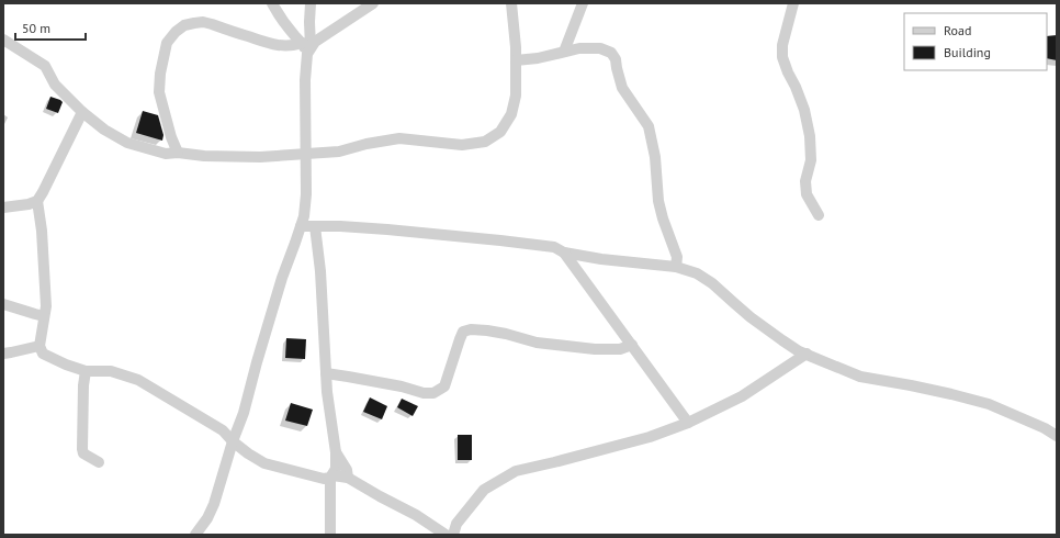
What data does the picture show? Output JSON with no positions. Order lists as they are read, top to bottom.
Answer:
{
  "legend": ["Road", "Building"],
  "scale_bar": "50 m"
}
